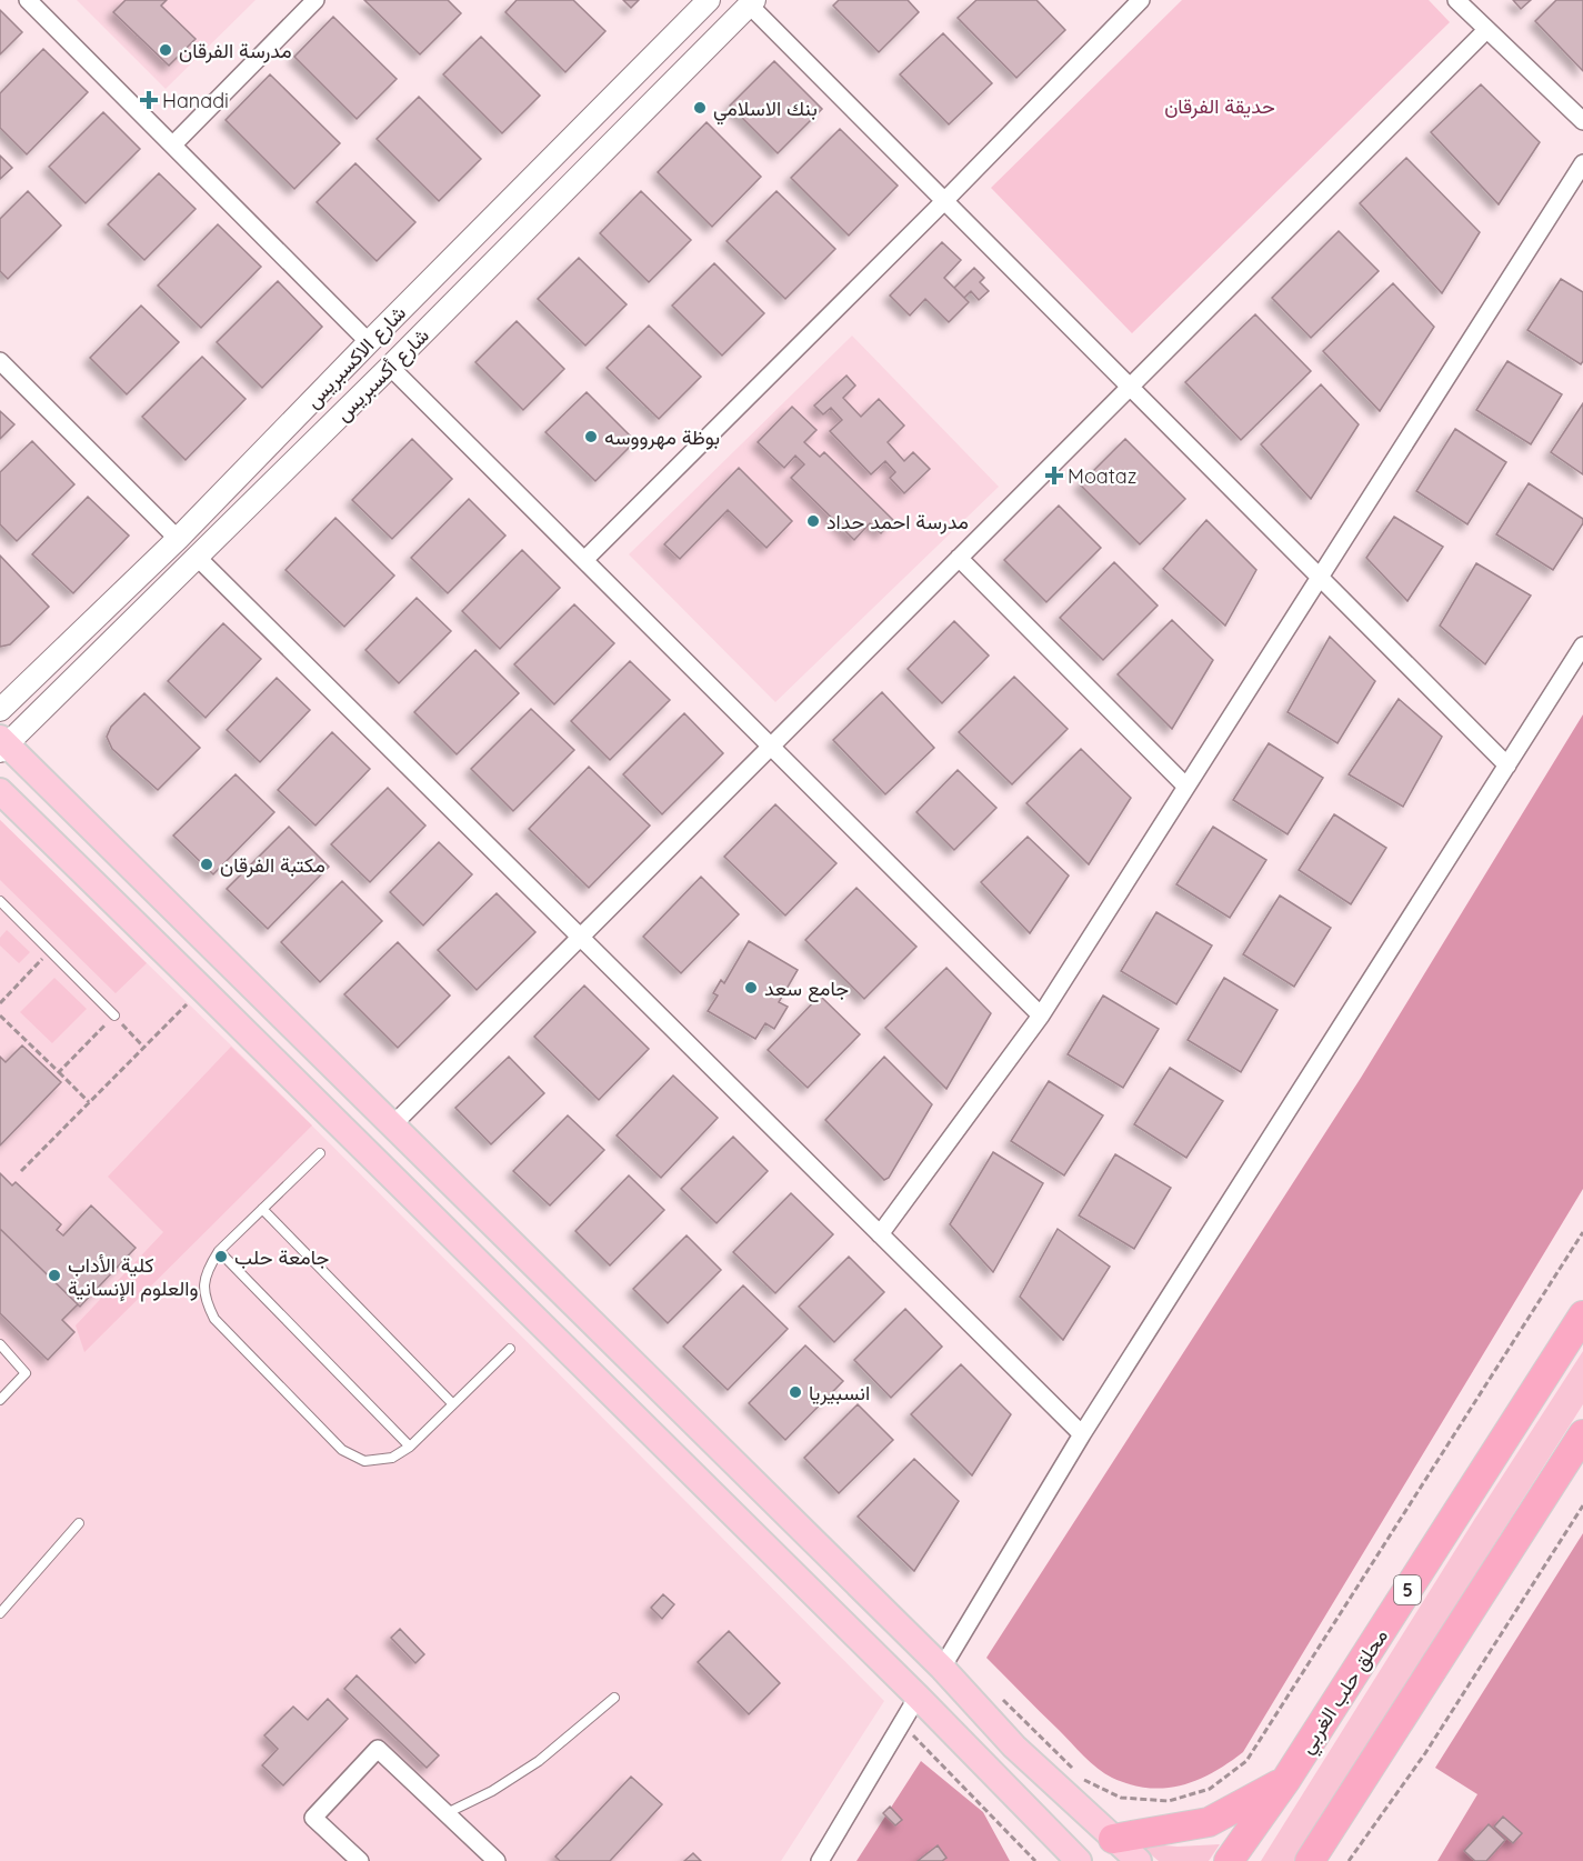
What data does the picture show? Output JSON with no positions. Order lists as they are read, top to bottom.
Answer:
{
  "streets": {
    "highway": ["5", "محلق حلب الغربي"],
    "street": ["شارع الاكسبريس", "شارع أكسبريس"]
  },
  "parks": ["حديقة الفرقان"],
  "places": {
    "other": [
      "مدرسة الفرقان",
      "بنك الاسلامي",
      "بوظة مهرووسه",
      "مدرسة احمد حداد",
      "مكتبة الفرقان",
      "جامع سعد",
      "جامعة حلب",
      "كلية الأداب والعلوم الإنسانية",
      "انسبيريا"
    ],
    "health": ["Hanadi", "Moataz"]
  }
}
